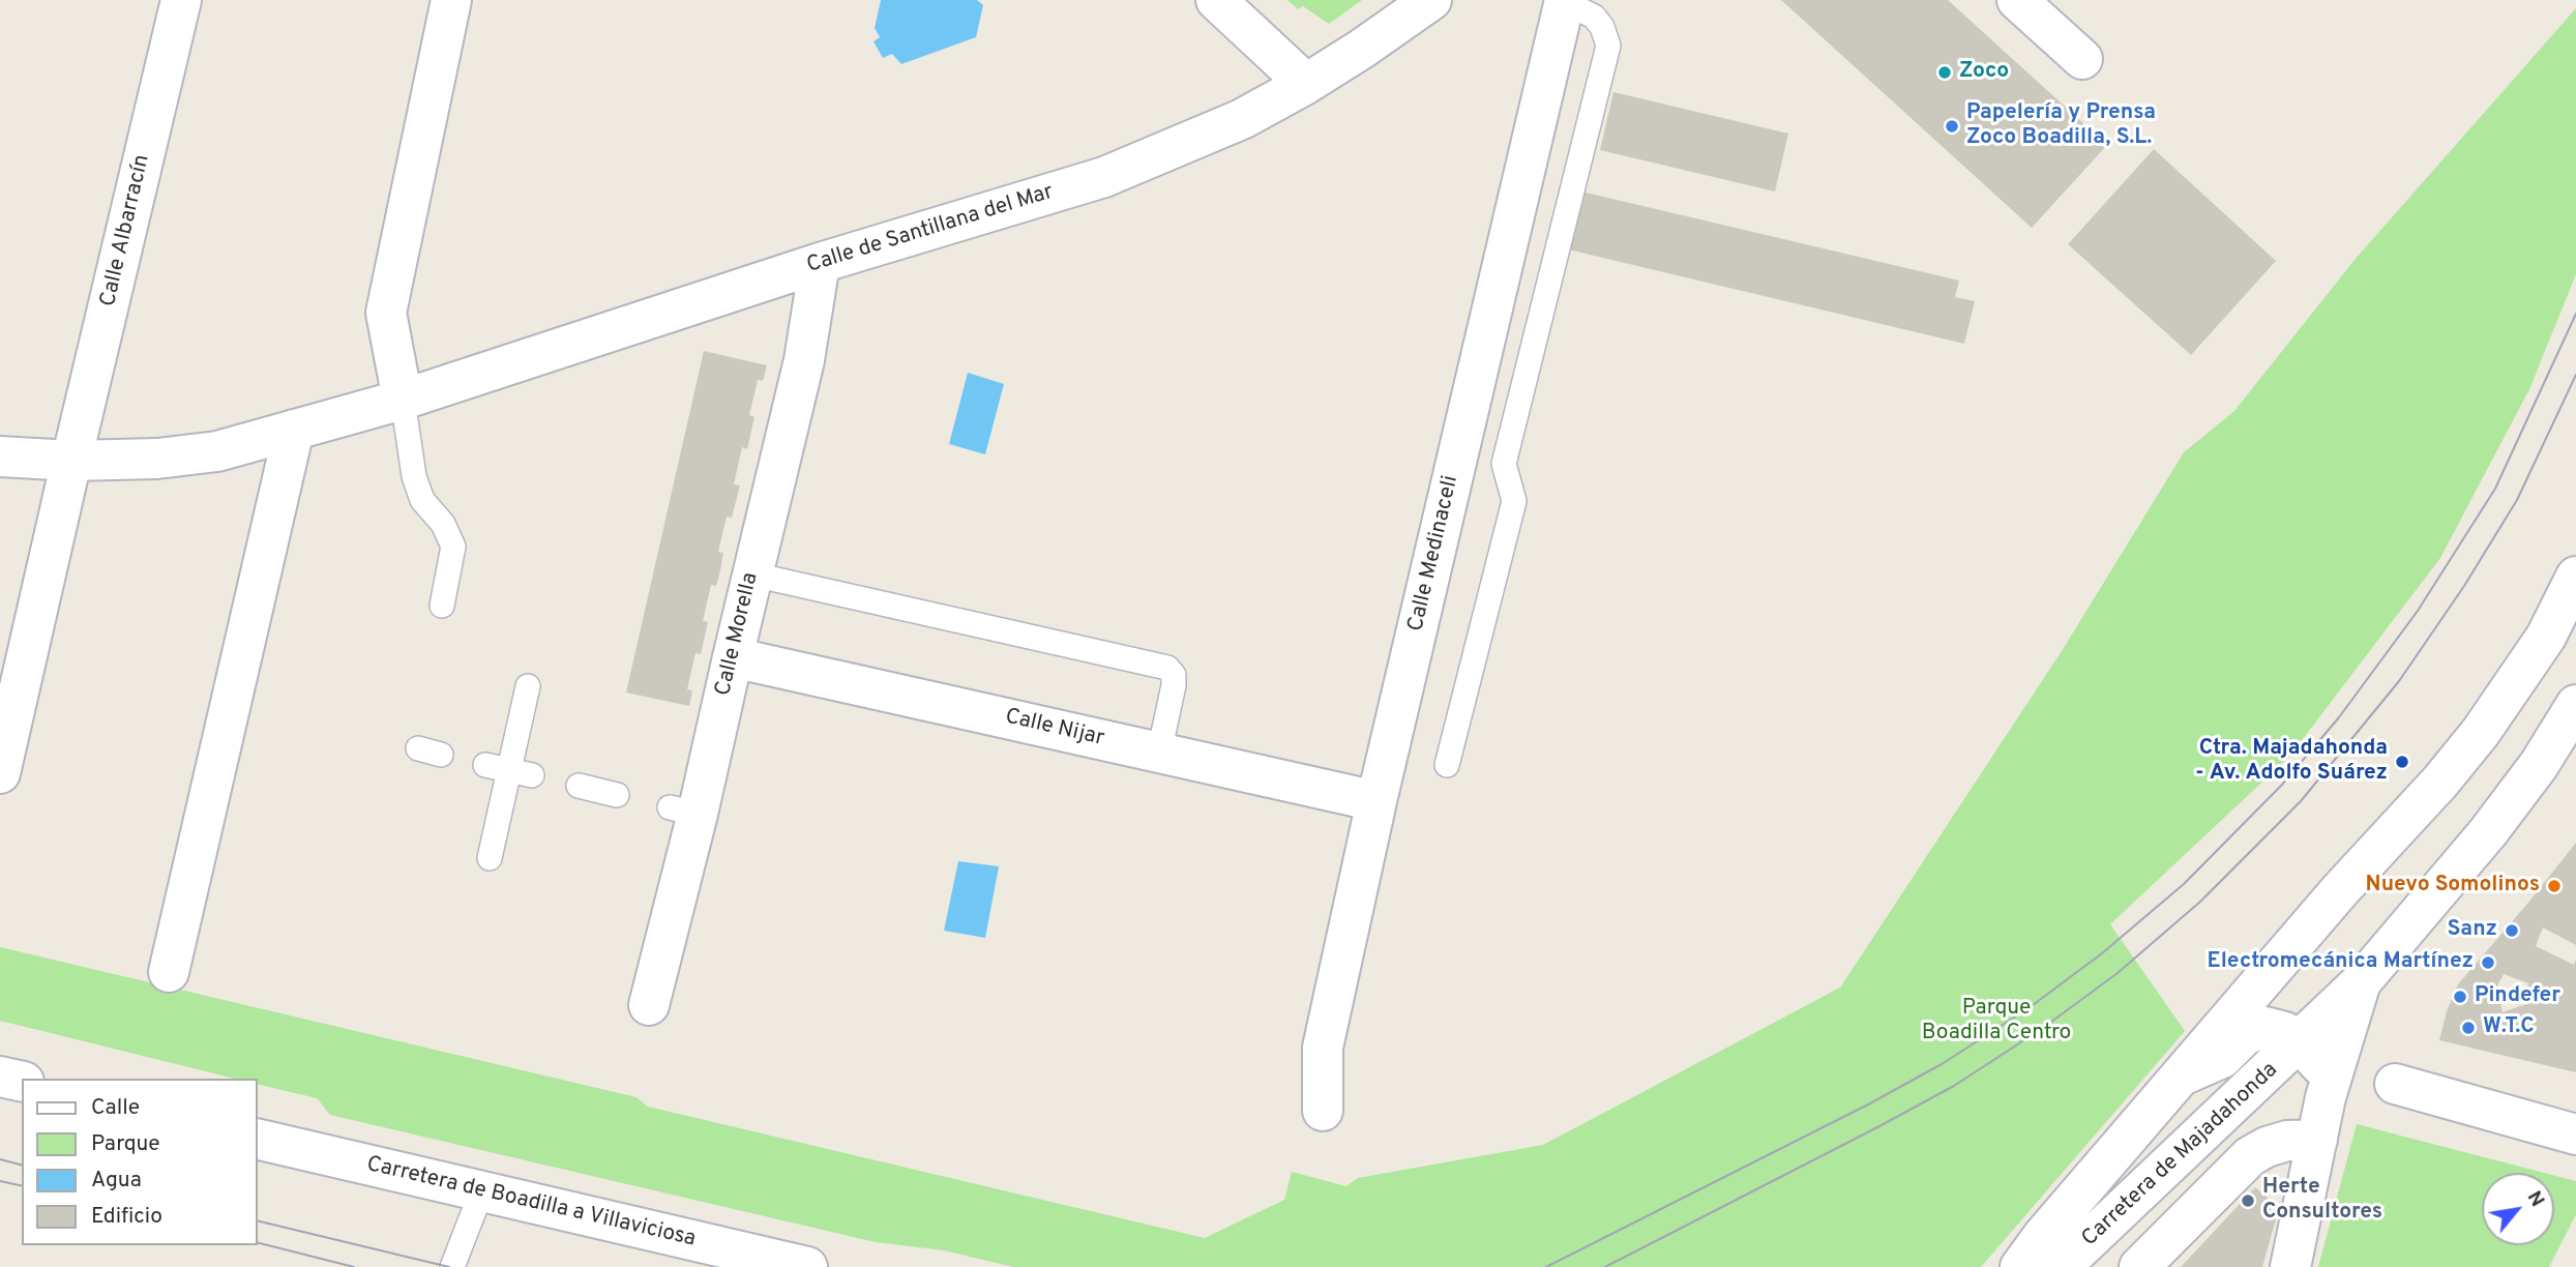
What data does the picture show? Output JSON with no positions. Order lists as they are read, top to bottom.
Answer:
{
  "streets": {
    "street": [
      "Calle de Santillana del Mar",
      "Calle Albarracín",
      "Calle Medinaceli",
      "Calle Morella",
      "Calle Nijar",
      "Carretera de Majadahonda",
      "Carretera de Boadilla a Villaviciosa"
    ]
  },
  "crossings": [
    ["Calle de Santillana del Mar", "Calle Albarracín"],
    ["Calle de Santillana del Mar", "Calle Morella"],
    ["Calle Medinaceli", "Calle Nijar"],
    ["Calle Morella", "Calle Nijar"]
  ],
  "parks": ["Parque Boadilla Centro"],
  "places": [
    "Zoco",
    "Papelería y Prensa Zoco Boadilla, S.L.",
    "Ctra. Majadahonda - Av. Adolfo Suárez",
    "Nuevo Somolinos",
    "Sanz",
    "Electromecánica Martínez",
    "Pindefer",
    "W.T.C",
    "Herte Consultores"
  ],
  "legend": [
    "Calle",
    "Parque",
    "Agua",
    "Edificio"
  ],
  "north": "top right"
}
